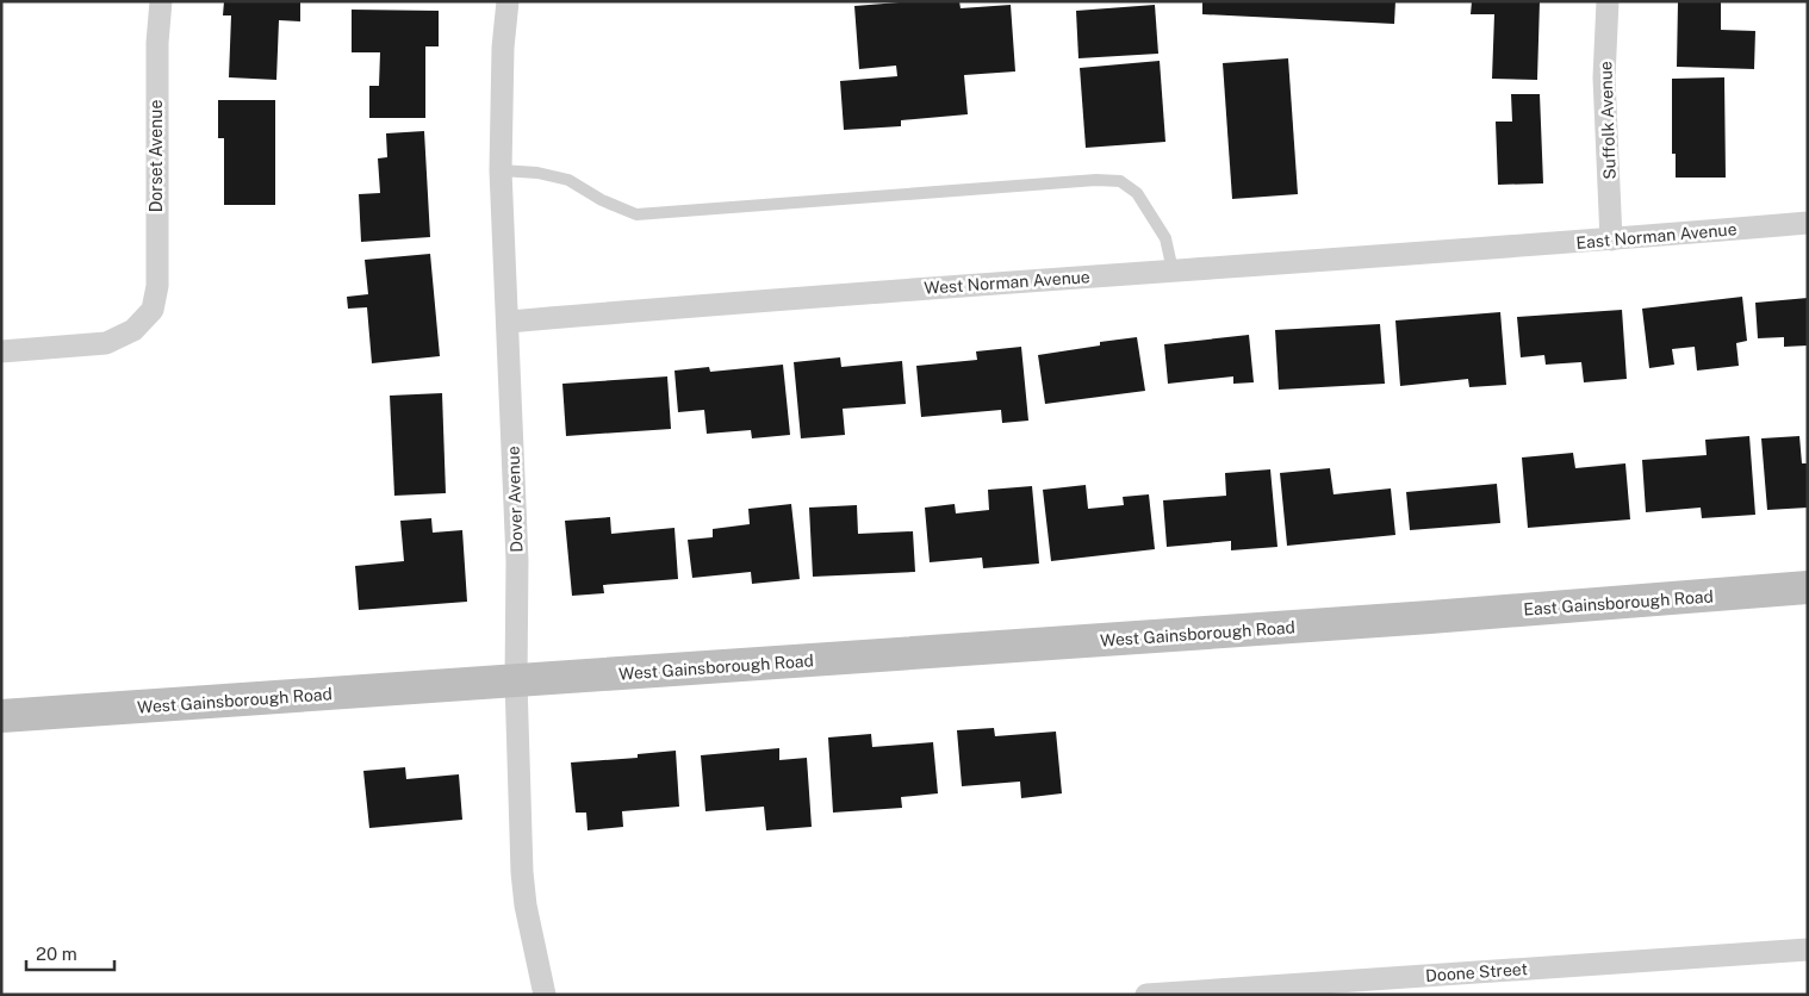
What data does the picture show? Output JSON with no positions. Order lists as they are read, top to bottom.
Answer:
{
  "streets": {
    "street": [
      "Suffolk Avenue",
      "Dorset Avenue",
      "East Norman Avenue",
      "West Norman Avenue",
      "Dover Avenue",
      "East Gainsborough Road",
      "West Gainsborough Road",
      "Doone Street"
    ]
  },
  "crossings": [
    ["Suffolk Avenue", "East Norman Avenue"],
    ["East Norman Avenue", "West Norman Avenue"],
    ["West Norman Avenue", "Dover Avenue"],
    ["Dover Avenue", "West Gainsborough Road"],
    ["East Gainsborough Road", "West Gainsborough Road"]
  ],
  "scale_bar": "20 m"
}
